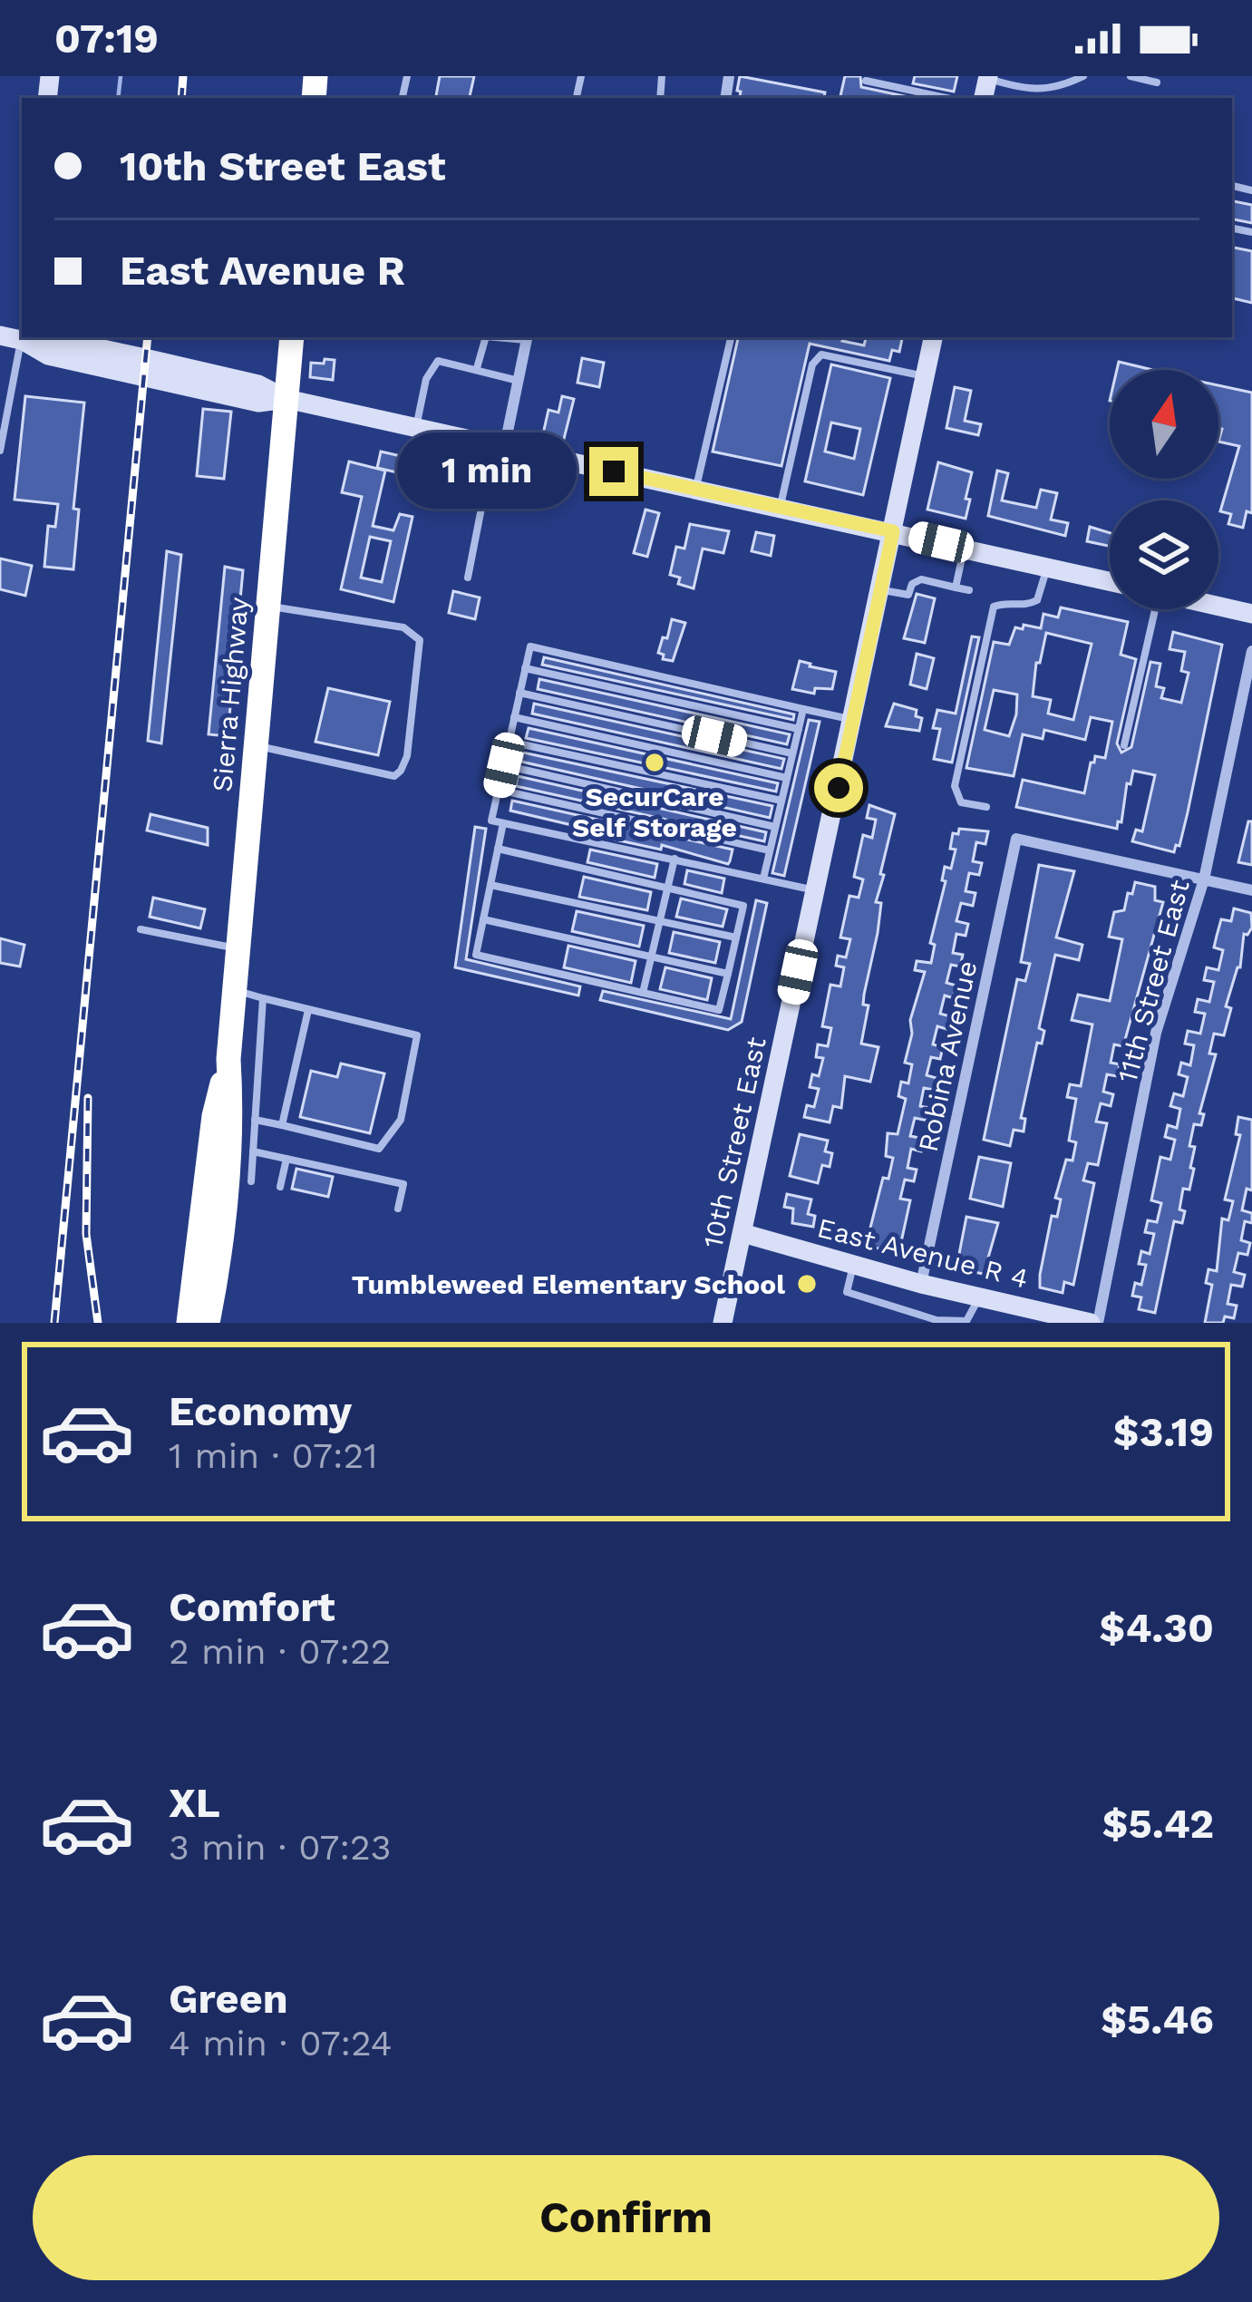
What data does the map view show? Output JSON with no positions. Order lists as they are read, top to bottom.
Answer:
{
  "streets": {
    "highway": ["Sierra Highway"],
    "main road": ["10th Street East", "East Avenue R 4"],
    "street": ["11th Street East", "Robina Avenue"]
  },
  "crossings": [
    ["11th Street East", "Robina Avenue"],
    ["11th Street East", "East Avenue R 4"],
    ["Robina Avenue", "East Avenue R 4"],
    ["10th Street East", "East Avenue R 4"]
  ],
  "places": ["SecurCare Self Storage", "Tumbleweed Elementary School"],
  "north": "top",
  "page": {
    "status": "07:19",
    "banner": ["10th Street East", "East Avenue R"],
    "bubble": "1 min",
    "list": [
      {
        "name": "Economy",
        "note": "1 min · 07:21",
        "value": "$3.19"
      },
      {
        "name": "Comfort",
        "note": "2 min · 07:22",
        "value": "$4.30"
      },
      {
        "name": "XL",
        "note": "3 min · 07:23",
        "value": "$5.42"
      },
      {
        "name": "Green",
        "note": "4 min · 07:24",
        "value": "$5.46"
      }
    ],
    "buttons": "Confirm"
  }
}
